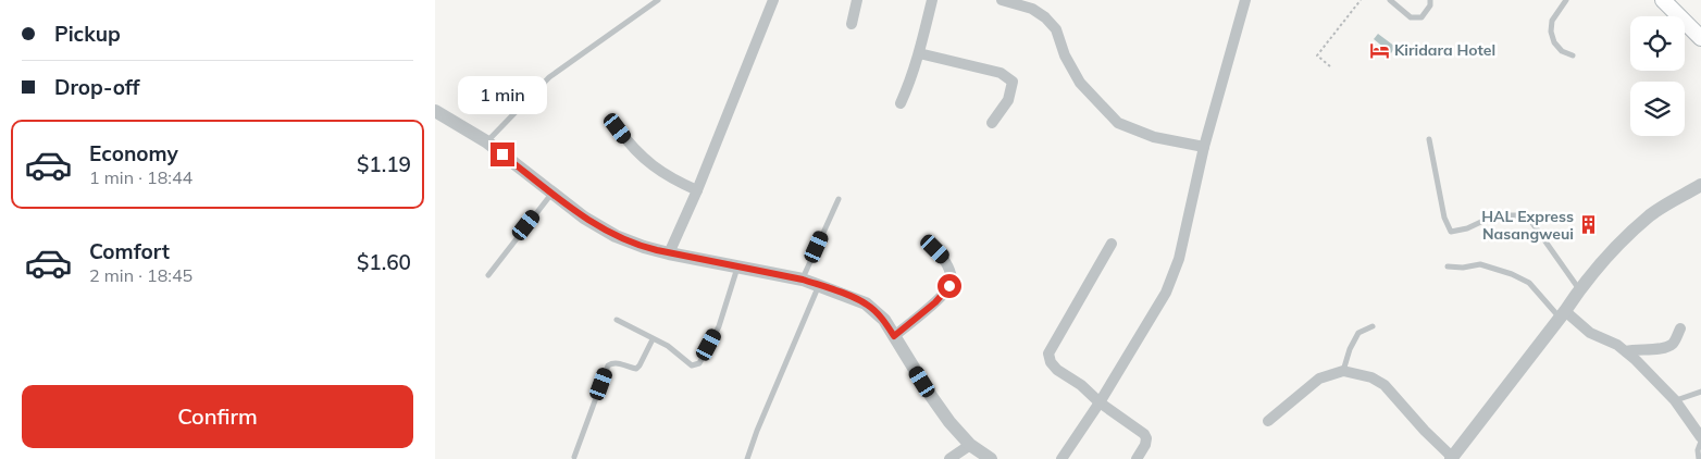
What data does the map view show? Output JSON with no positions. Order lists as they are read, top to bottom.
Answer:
{
  "places": {
    "hotel": ["Kiridara Hotel"],
    "building": ["HAL Express Nasangweui"]
  },
  "page": {
    "banner": ["Pickup", "Drop-off"],
    "bubble": "1 min",
    "list": [
      {
        "name": "Economy",
        "note": "1 min · 18:44",
        "value": "$1.19"
      },
      {
        "name": "Comfort",
        "note": "2 min · 18:45",
        "value": "$1.60"
      }
    ],
    "buttons": "Confirm"
  }
}
